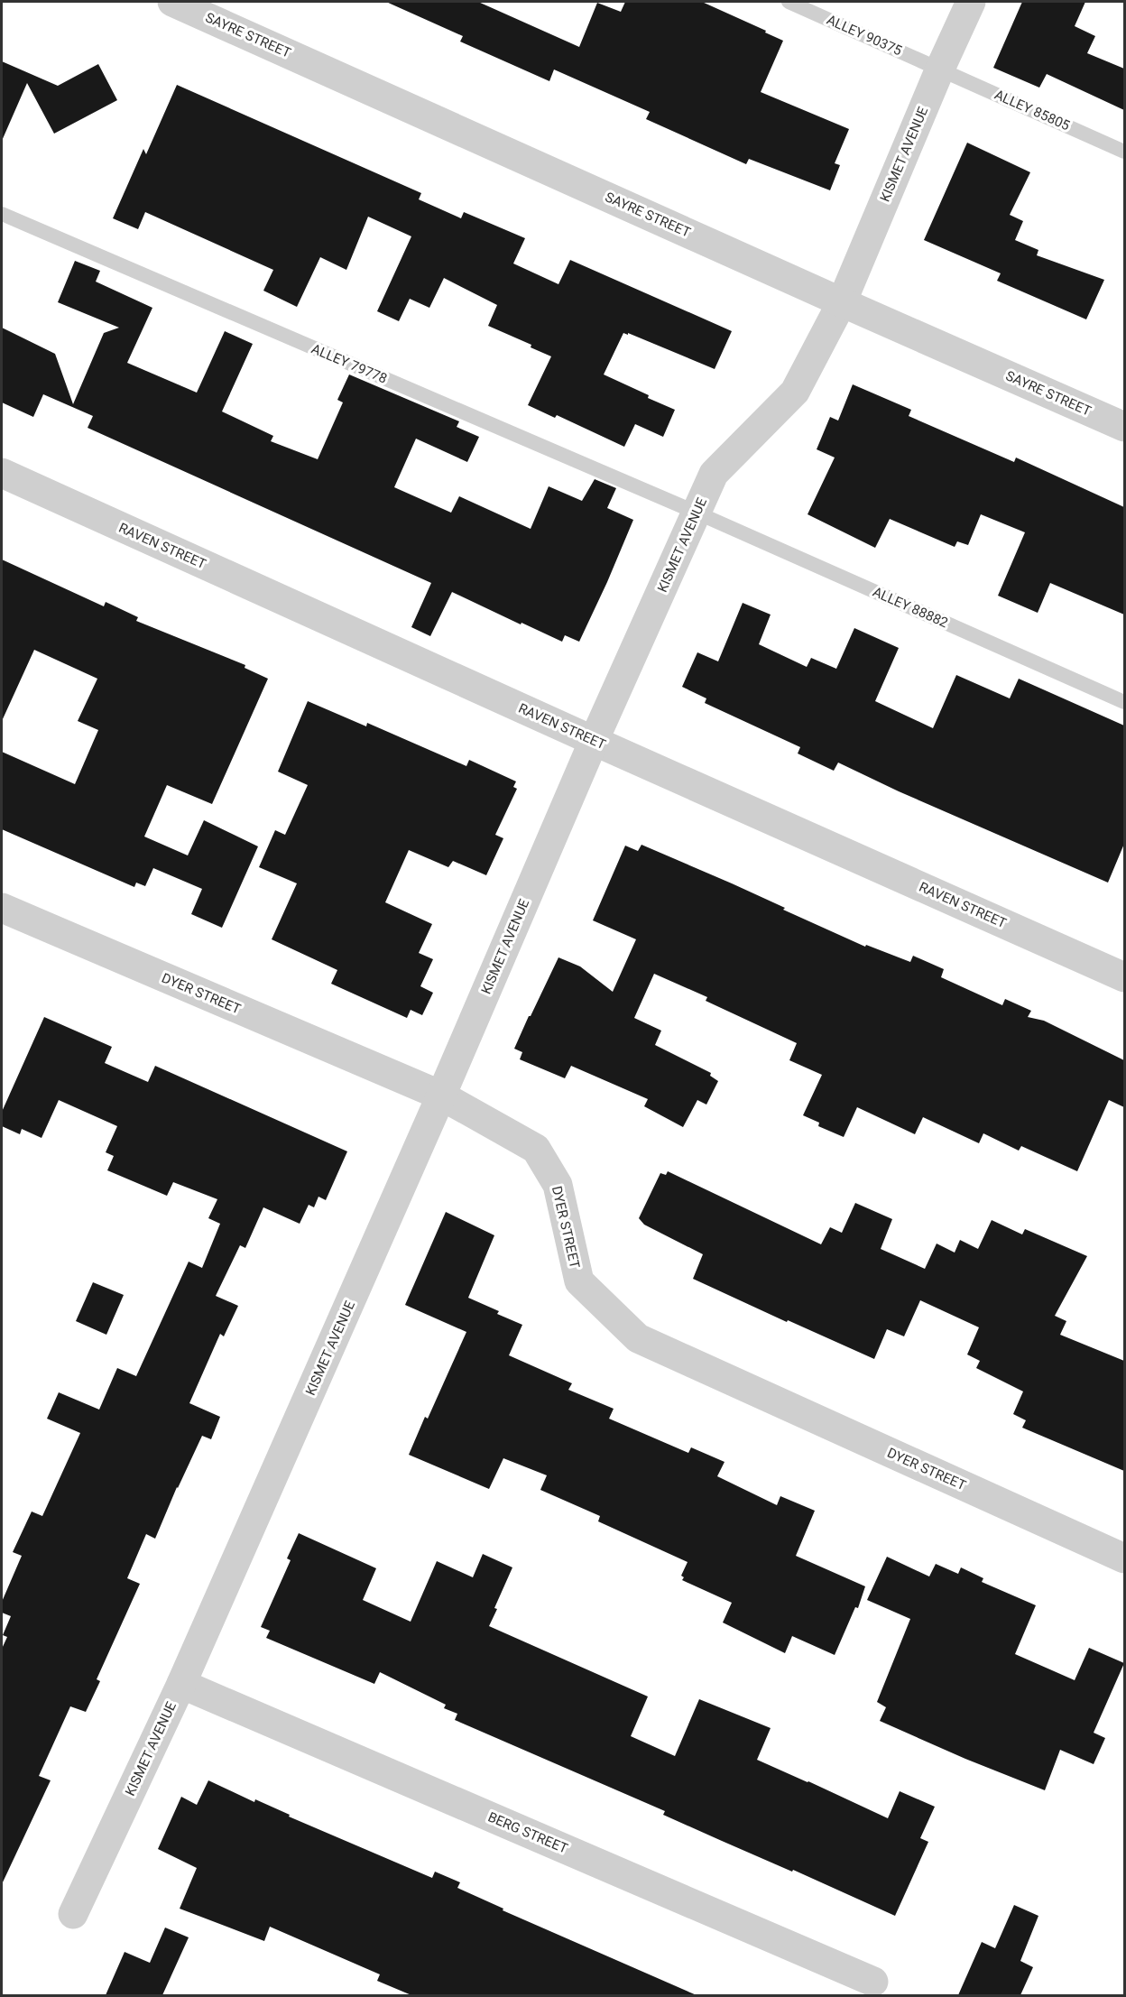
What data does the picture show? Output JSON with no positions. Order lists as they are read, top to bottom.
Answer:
{
  "streets": {
    "street": [
      "SAYRE STREET",
      "KISMET AVENUE",
      "RAVEN STREET",
      "DYER STREET",
      "BERG STREET"
    ],
    "lane": [
      "ALLEY 90375",
      "ALLEY 85805",
      "ALLEY 79778",
      "ALLEY 88882"
    ]
  },
  "crossings": [
    ["SAYRE STREET", "KISMET AVENUE"],
    ["ALLEY 90375", "ALLEY 85805"],
    ["ALLEY 90375", "KISMET AVENUE"],
    ["ALLEY 85805", "KISMET AVENUE"],
    ["KISMET AVENUE", "ALLEY 79778"],
    ["KISMET AVENUE", "RAVEN STREET"],
    ["KISMET AVENUE", "ALLEY 88882"],
    ["KISMET AVENUE", "DYER STREET"],
    ["KISMET AVENUE", "BERG STREET"],
    ["ALLEY 79778", "ALLEY 88882"]
  ]
}
